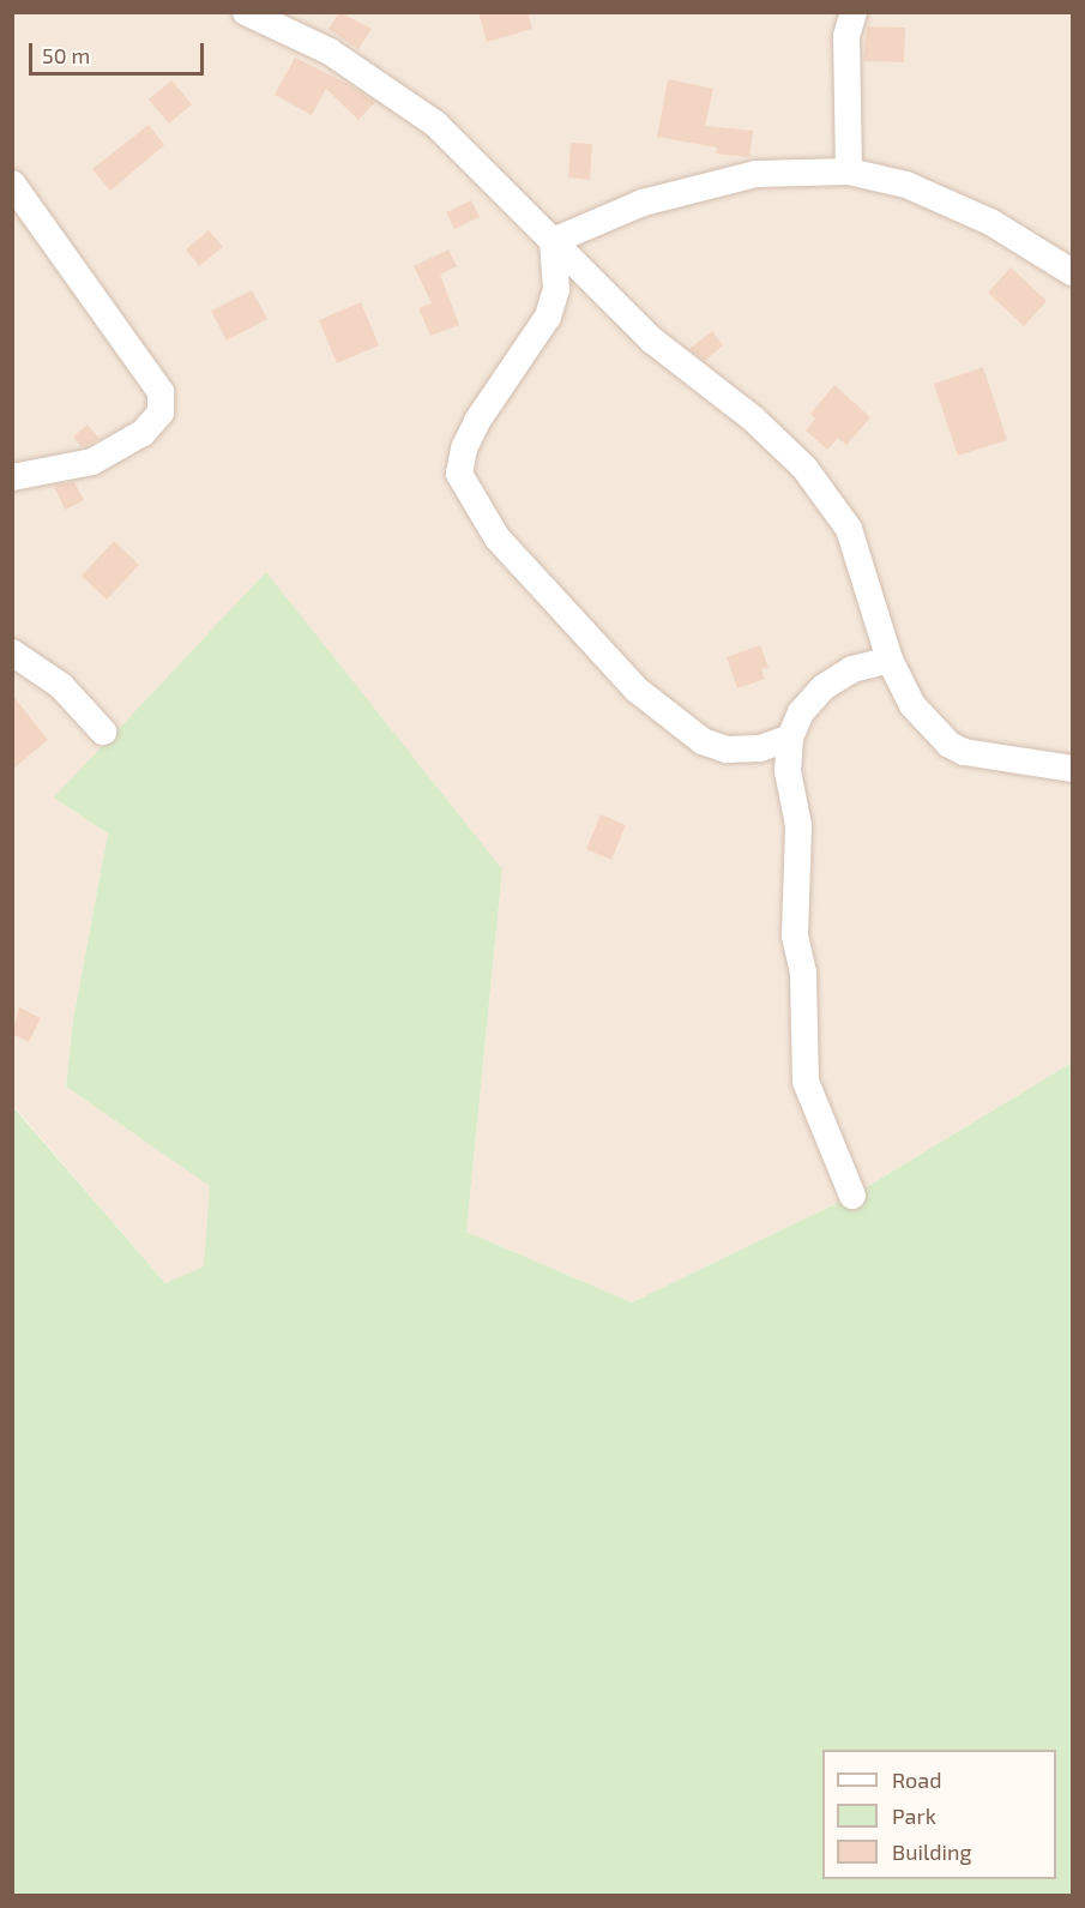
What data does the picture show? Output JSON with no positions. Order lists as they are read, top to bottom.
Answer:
{
  "legend": ["Road", "Park", "Building"],
  "scale_bar": "50 m"
}
